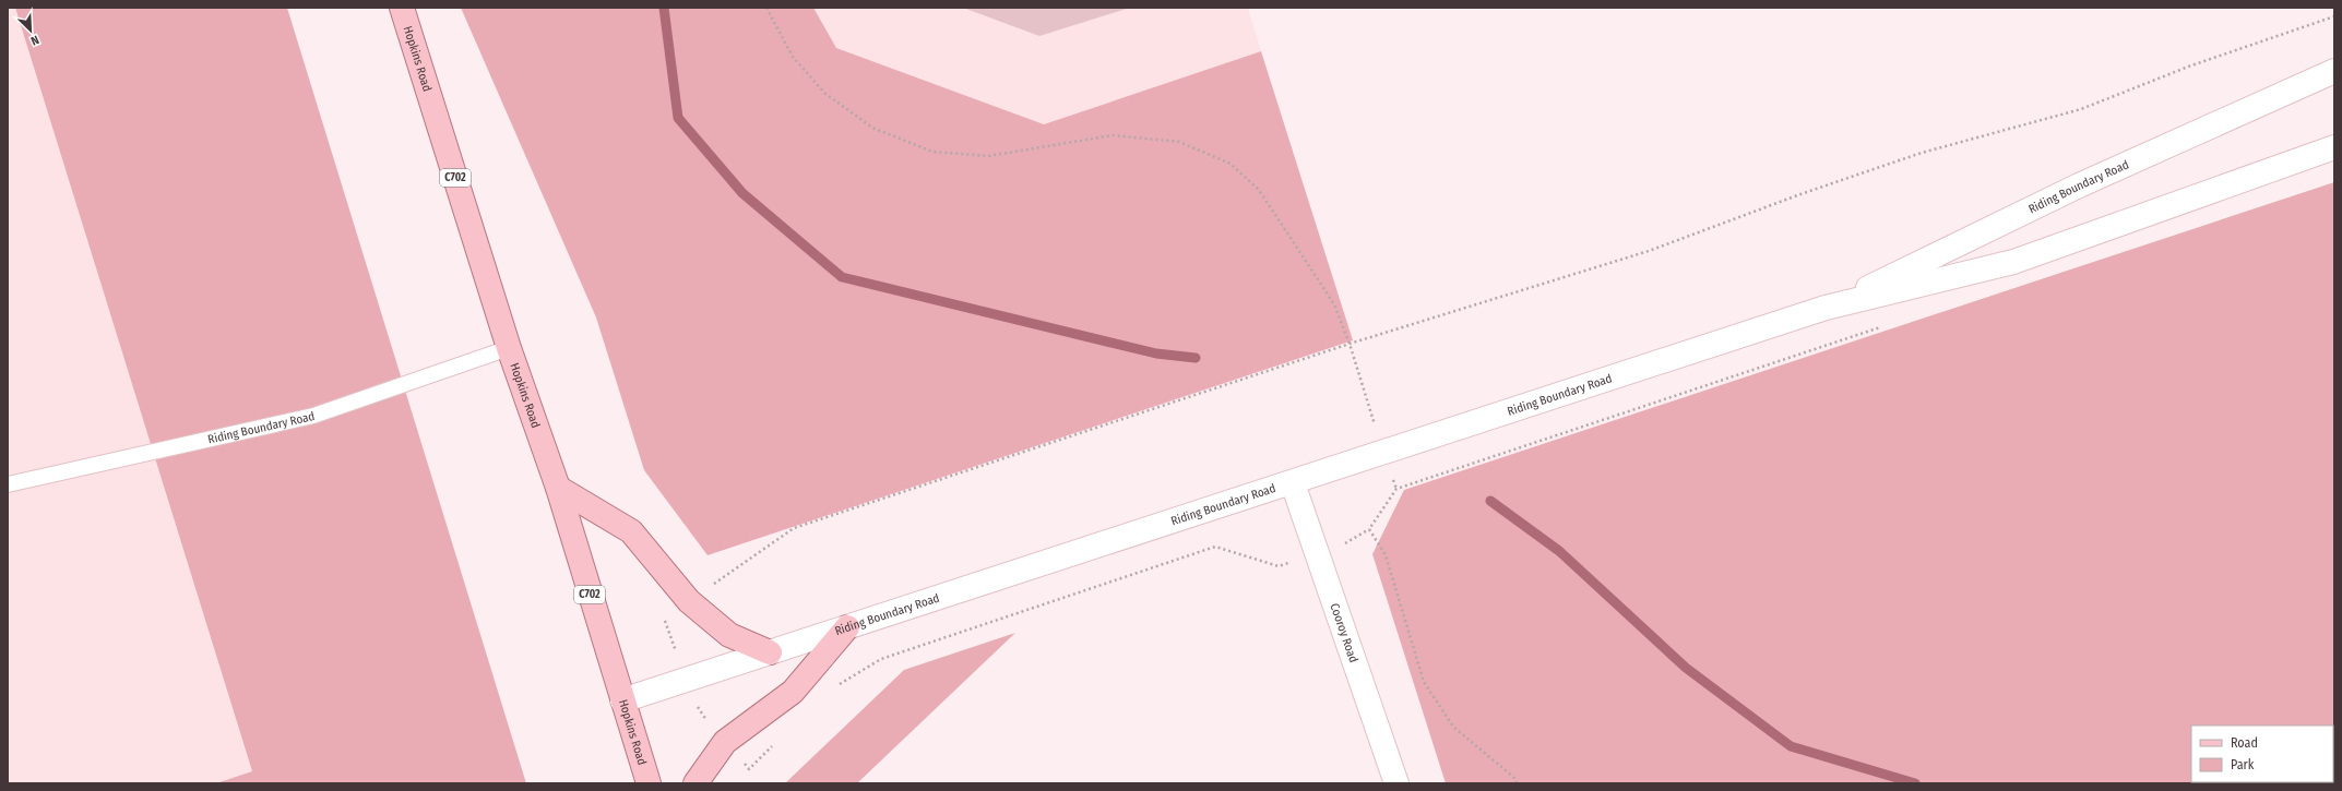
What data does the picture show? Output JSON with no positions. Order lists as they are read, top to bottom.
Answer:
{
  "streets": {
    "main road": ["Hopkins Road", "C702"],
    "street": ["Riding Boundary Road", "Cooroy Road"]
  },
  "crossings": [
    ["Hopkins Road", "Riding Boundary Road"],
    ["Riding Boundary Road", "Cooroy Road"]
  ],
  "legend": ["Road", "Park"],
  "north": "bottom right"
}
